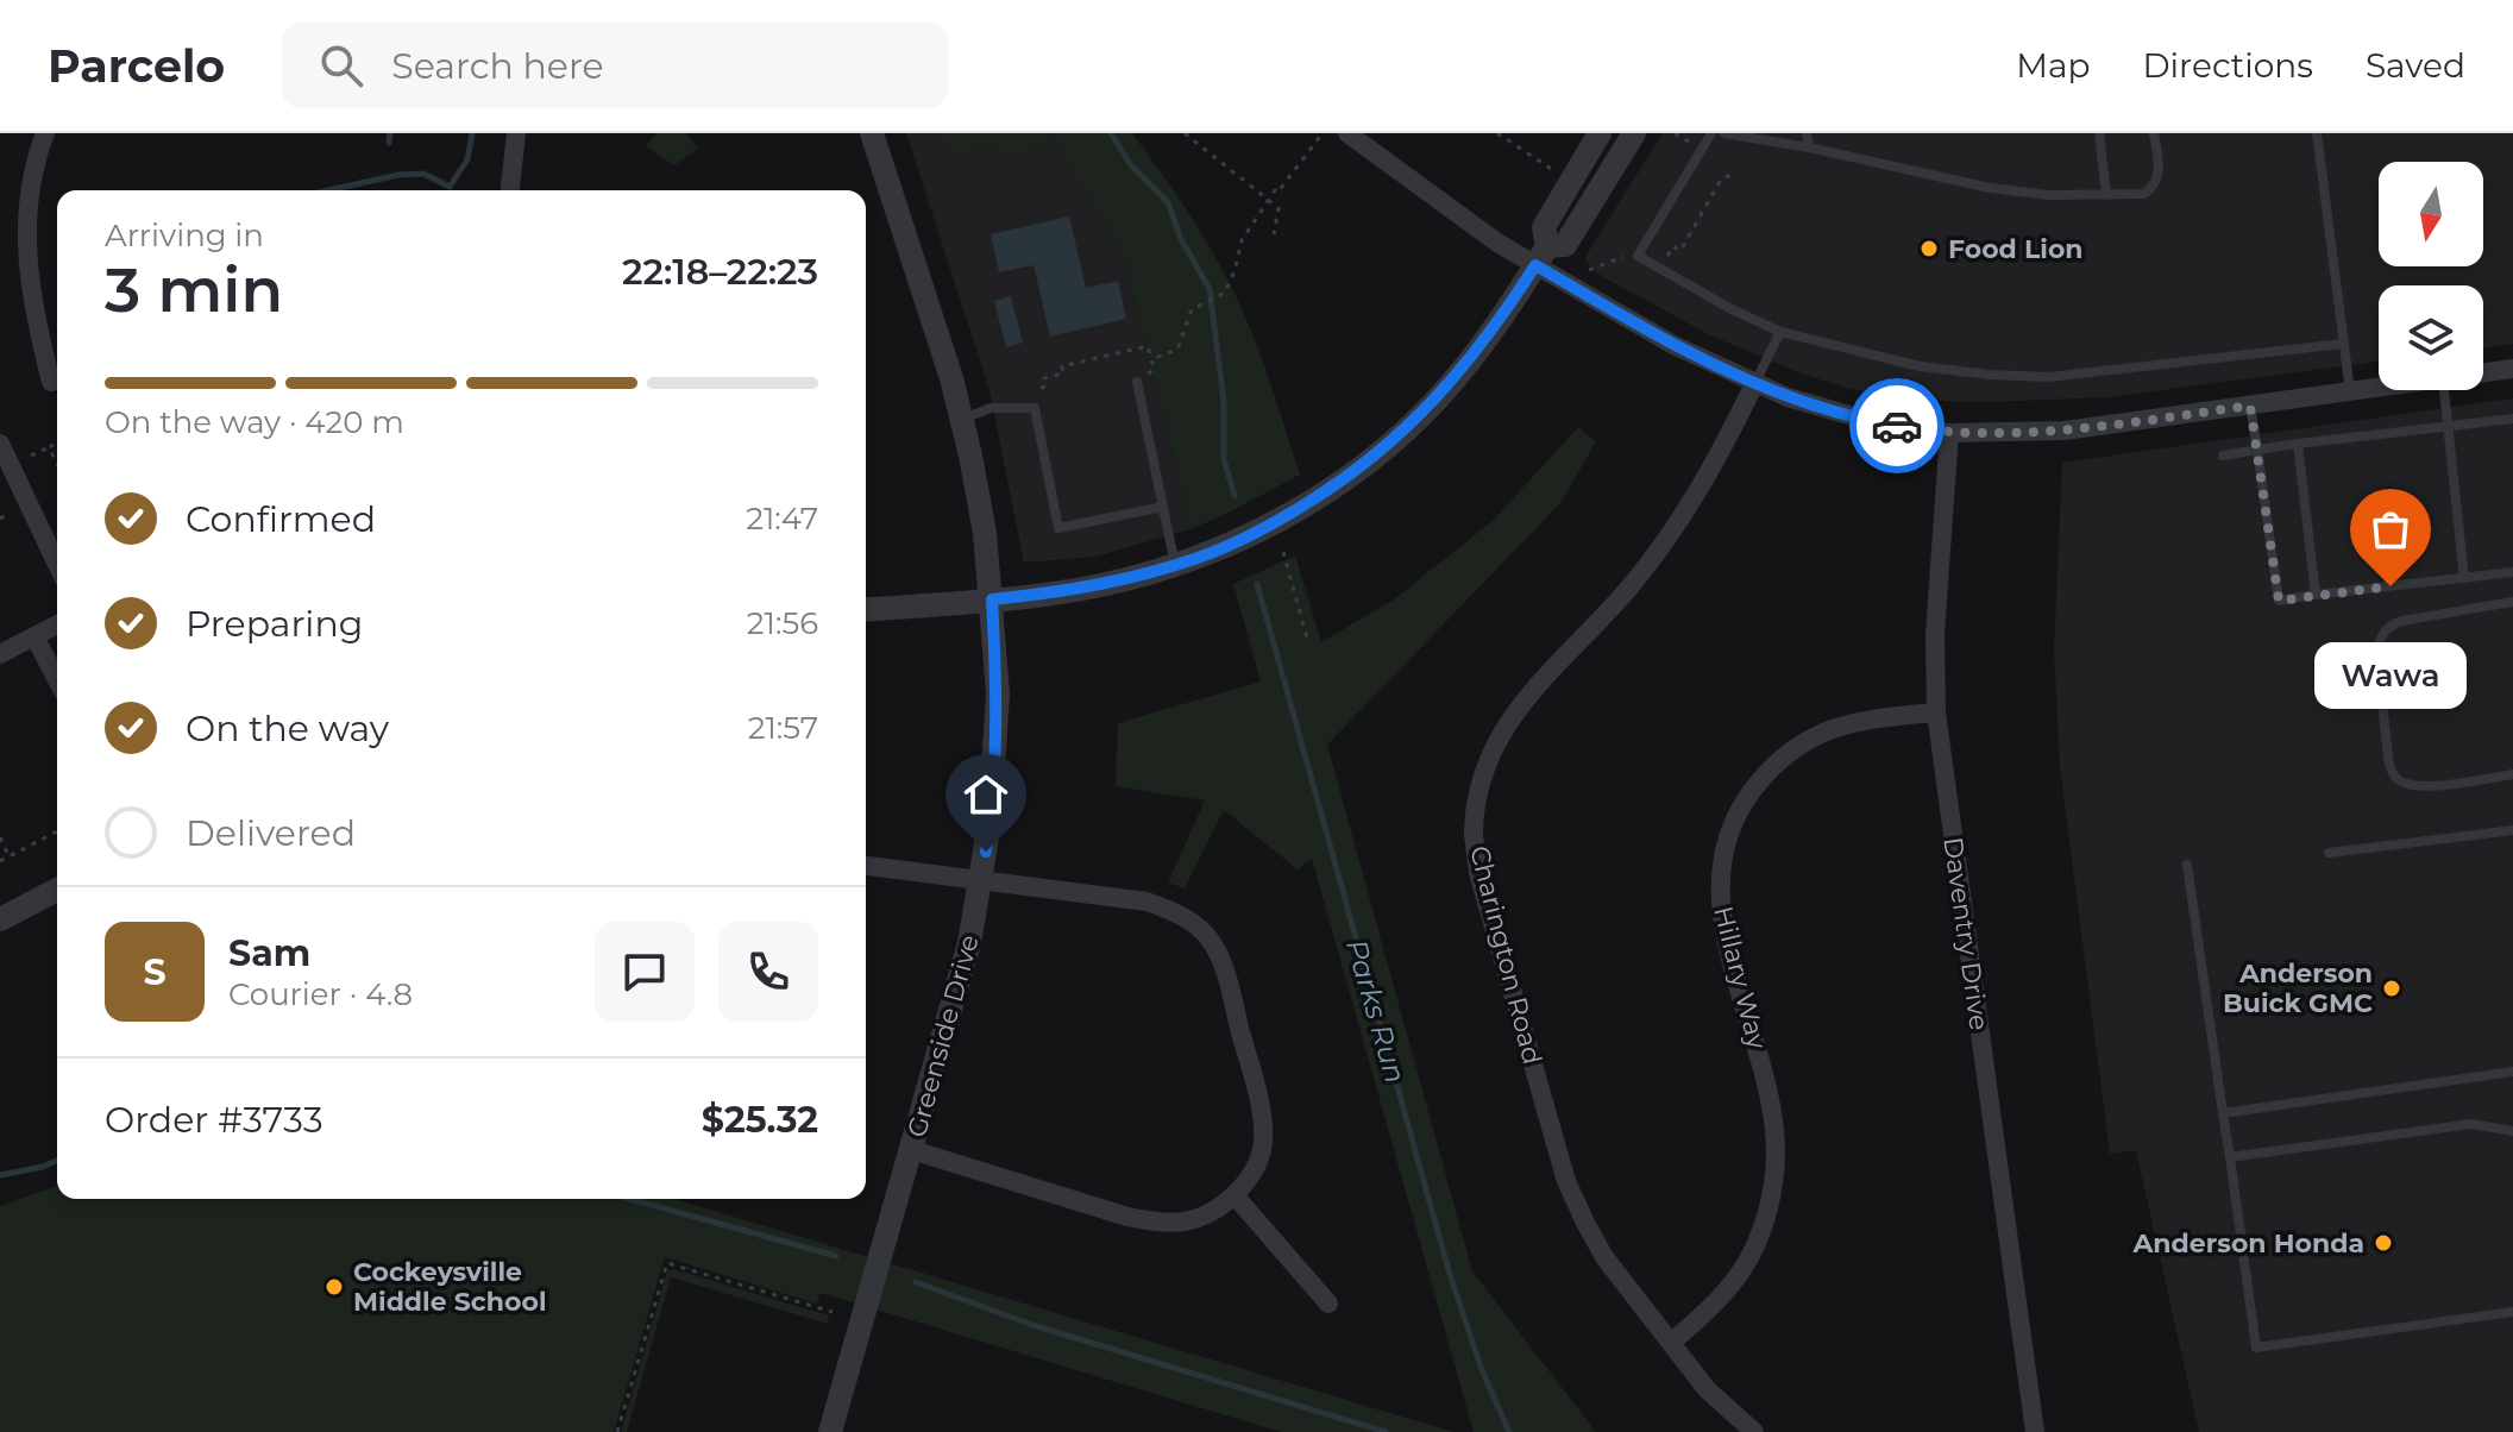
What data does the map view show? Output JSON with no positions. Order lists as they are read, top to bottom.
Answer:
{
  "streets": {
    "street": [
      "Daventry Drive",
      "Charington Road",
      "Hillary Way",
      "Greenside Drive"
    ]
  },
  "crossings": [
    ["Daventry Drive", "Hillary Way"],
    ["Charington Road", "Hillary Way"]
  ],
  "water": ["Parks Run"],
  "places": [
    "Food Lion",
    "Wawa",
    "Anderson Buick GMC",
    "Anderson Honda",
    "Cockeysville Middle School"
  ],
  "north": "bottom",
  "page": {
    "header": "Parcelo",
    "search": "Search here",
    "nav": ["Map", "Directions", "Saved"],
    "heading": ["3 min", "Arriving in", "22:18–22:23"],
    "panel": [
      "Sam",
      "Courier · 4.8",
      "Order #3733",
      "$25.32"
    ],
    "bar": "On the way · 420 m",
    "list": [
      ["Confirmed", "21:47"],
      ["Preparing", "21:56"],
      ["On the way", "21:57"],
      "Delivered"
    ],
    "bubble": "Wawa",
    "round": "S"
  }
}
